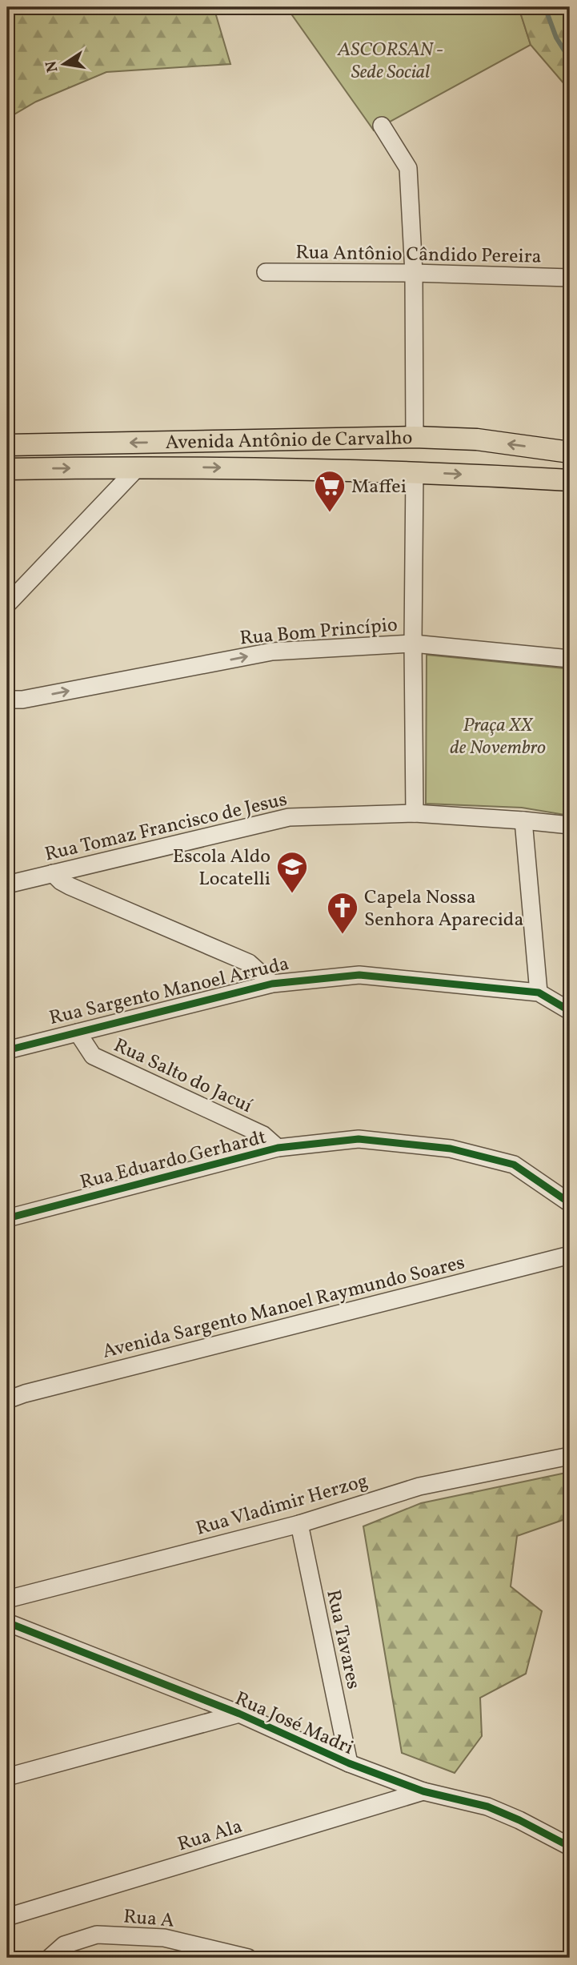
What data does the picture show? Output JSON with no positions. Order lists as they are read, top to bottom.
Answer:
{
  "streets": {
    "main road": ["Avenida Antônio de Carvalho"],
    "street": [
      "Rua Antônio Cândido Pereira",
      "Rua Bom Princípio",
      "Rua Tomaz Francisco de Jesus",
      "Rua Sargento Manoel Arruda",
      "Rua Salto do Jacuí",
      "Rua Eduardo Gerhardt",
      "Avenida Sargento Manoel Raymundo Soares",
      "Rua Vladimir Herzog",
      "Rua Tavares",
      "Rua José Madri",
      "Rua Ala",
      "Rua A"
    ]
  },
  "crossings": [
    ["Rua Sargento Manoel Arruda", "Rua Salto do Jacuí"],
    ["Rua Salto do Jacuí", "Rua Eduardo Gerhardt"],
    ["Rua Vladimir Herzog", "Rua Tavares"],
    ["Rua Tavares", "Rua José Madri"],
    ["Rua José Madri", "Rua Ala"]
  ],
  "one_way": ["Rua Bom Princípio"],
  "parks": ["ASCORSAN - Sede Social", "Praça XX de Novembro"],
  "places": {
    "supermarket": ["Maffei"],
    "school or university": ["Escola Aldo Locatelli"],
    "church": ["Capela Nossa Senhora Aparecida"]
  },
  "north": "left"
}
